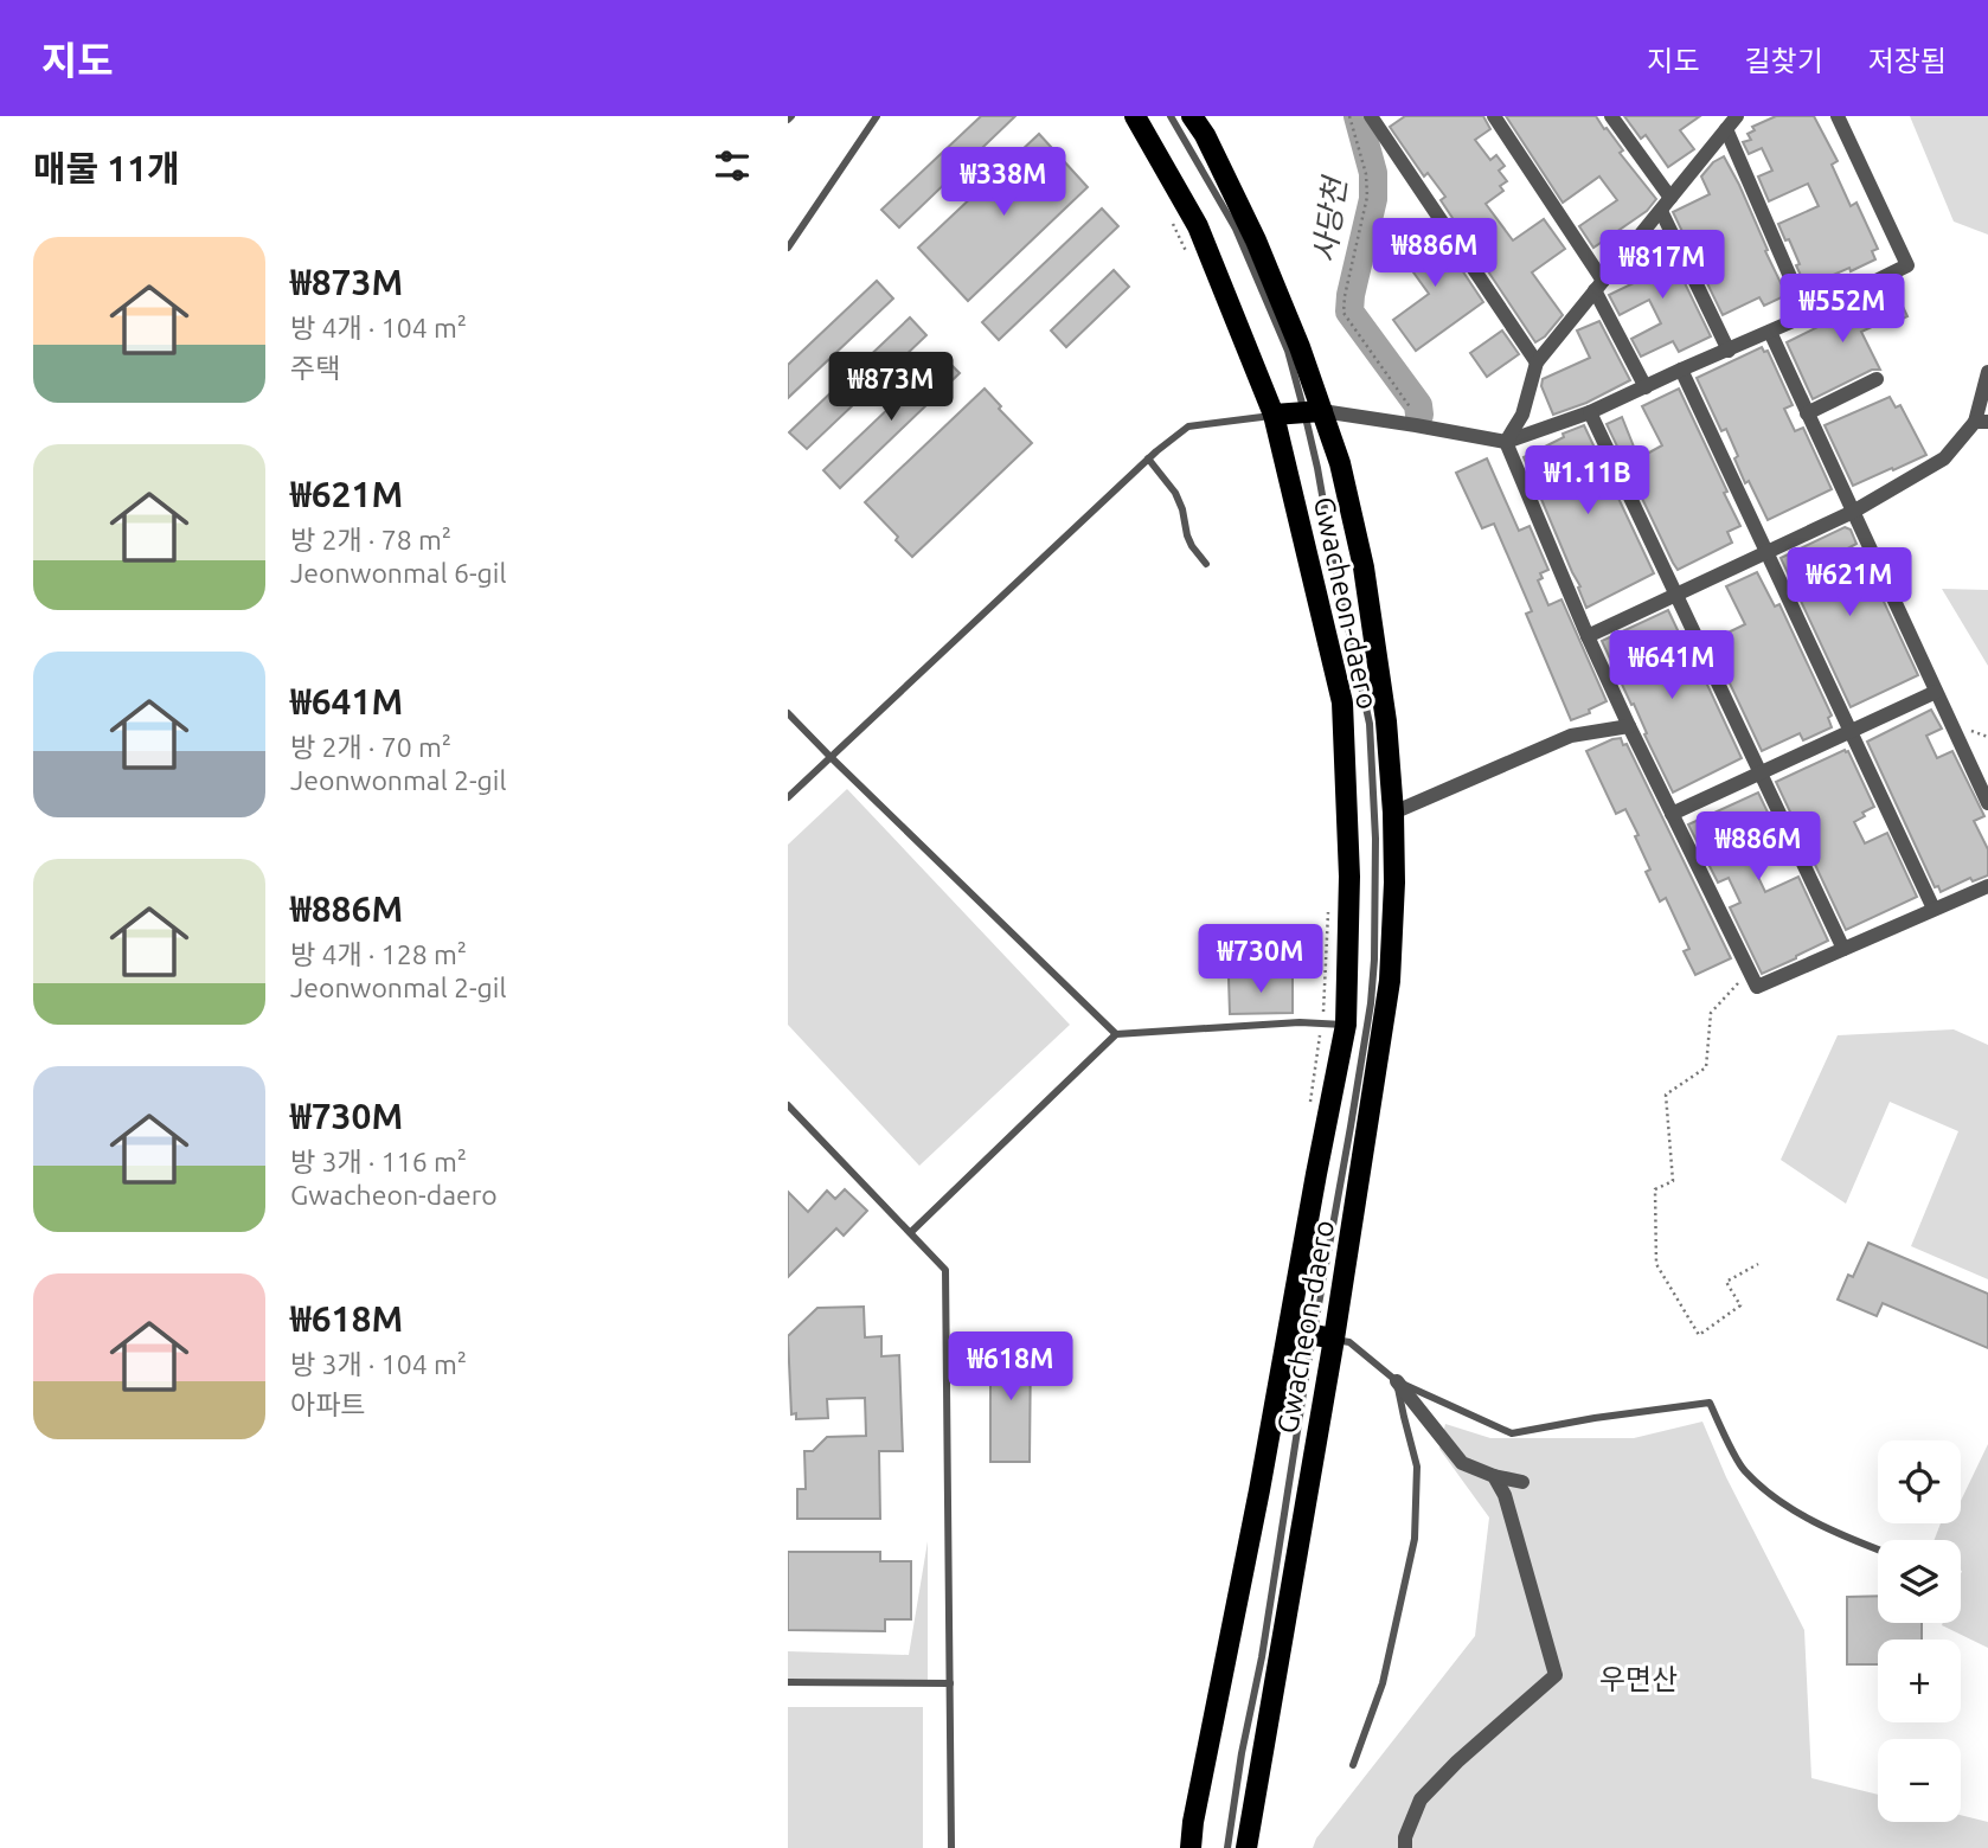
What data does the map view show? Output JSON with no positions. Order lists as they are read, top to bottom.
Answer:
{
  "streets": {
    "main road": ["Gwacheon-daero"]
  },
  "water": ["사당천"],
  "parks": ["우면산"],
  "page": {
    "header": "지도",
    "nav": ["지도", "길찾기", "저장됨"],
    "heading": "매물 11개",
    "price": [
      "₩338M",
      "₩886M",
      "₩817M",
      "₩552M",
      "₩873M",
      "₩1.11B",
      "₩621M",
      "₩641M",
      "₩886M",
      "₩730M",
      "₩618M"
    ],
    "list": [
      {
        "name": "₩873M",
        "note": "방 4개 · 104 m² · 주택"
      },
      {
        "name": "₩621M",
        "note": "방 2개 · 78 m² · Jeonwonmal 6-gil"
      },
      {
        "name": "₩641M",
        "note": "방 2개 · 70 m² · Jeonwonmal 2-gil"
      },
      {
        "name": "₩886M",
        "note": "방 4개 · 128 m² · Jeonwonmal 2-gil"
      },
      {
        "name": "₩730M",
        "note": "방 3개 · 116 m² · Gwacheon-daero"
      },
      {
        "name": "₩618M",
        "note": "방 3개 · 104 m² · 아파트"
      }
    ],
    "map_buttons": ["+", "−"]
  }
}
